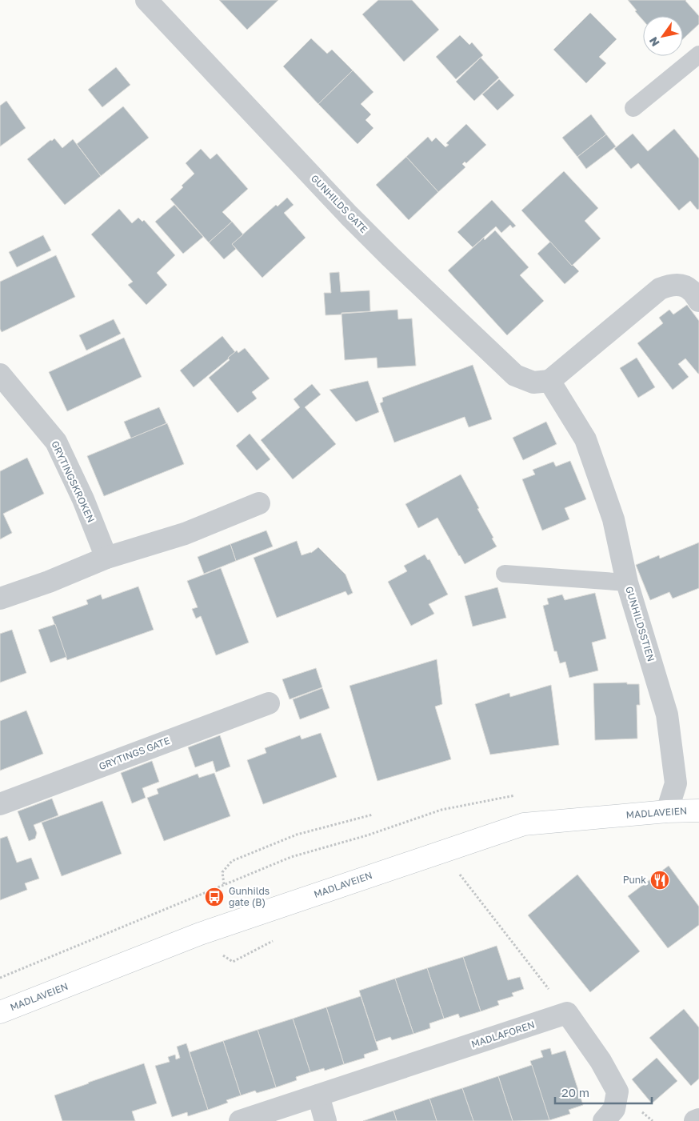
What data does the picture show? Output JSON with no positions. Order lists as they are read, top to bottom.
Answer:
{
  "streets": {
    "main road": ["MADLAVEIEN"],
    "street": [
      "GUNHILDS GATE",
      "GRYTINGSKROKEN",
      "GUNHILDSSTIEN",
      "GRYTINGS GATE",
      "MADLAFOREN"
    ]
  },
  "crossings": [
    ["GUNHILDS GATE", "GUNHILDSSTIEN"],
    ["GUNHILDSSTIEN", "MADLAVEIEN"]
  ],
  "places": {
    "restaurant": ["Punk"],
    "bus stop": ["Gunhilds gate (B)"]
  },
  "scale_bar": "20 m",
  "north": "bottom left"
}
